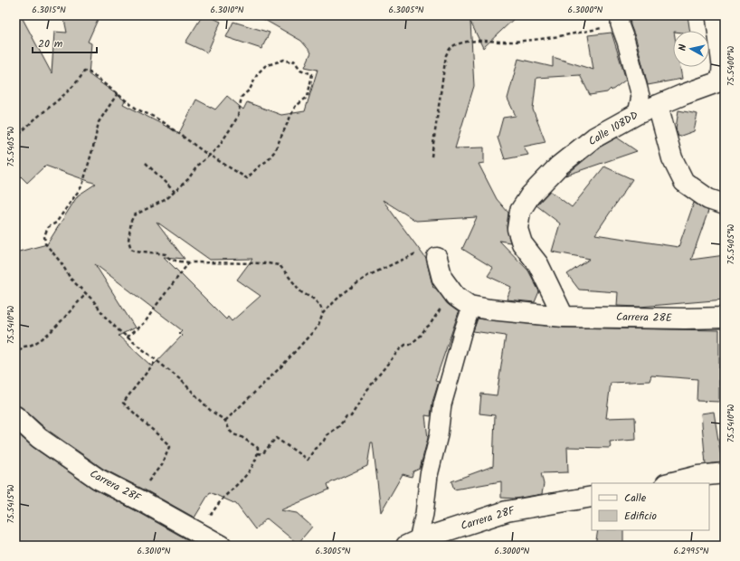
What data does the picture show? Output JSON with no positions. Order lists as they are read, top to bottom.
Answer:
{
  "streets": {
    "street": ["Calle 108DD", "Carrera 28E", "Carrera 28F"]
  },
  "crossings": [
    ["Calle 108DD", "Carrera 28E"]
  ],
  "legend": ["Calle", "Edificio"],
  "scale_bar": "20 m",
  "north": "left",
  "coordinates": [
    "6.3015°N",
    "6.3010°N",
    "6.3005°N",
    "6.3000°N",
    "75.5400°W",
    "75.5405°W",
    "75.5410°W",
    "75.5415°W",
    "6.2995°N"
  ]
}
